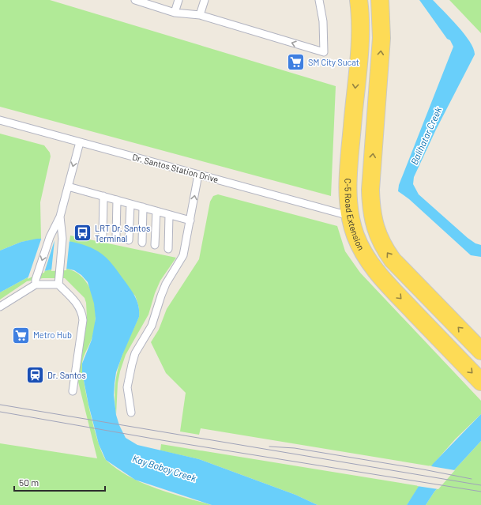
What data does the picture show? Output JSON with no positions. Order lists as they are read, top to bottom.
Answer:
{
  "streets": {
    "main road": ["C-5 Road Extension"],
    "lane": ["Dr. Santos Station Drive"]
  },
  "crossings": [
    ["Dr. Santos Station Drive", "C-5 Road Extension"]
  ],
  "water": ["Balihatar Creek", "Kay Boboy Creek"],
  "places": {
    "supermarket": ["SM City Sucat", "Metro Hub"],
    "bus stop": ["LRT Dr. Santos Terminal"],
    "station": ["Dr. Santos"]
  },
  "scale_bar": "50 m"
}
